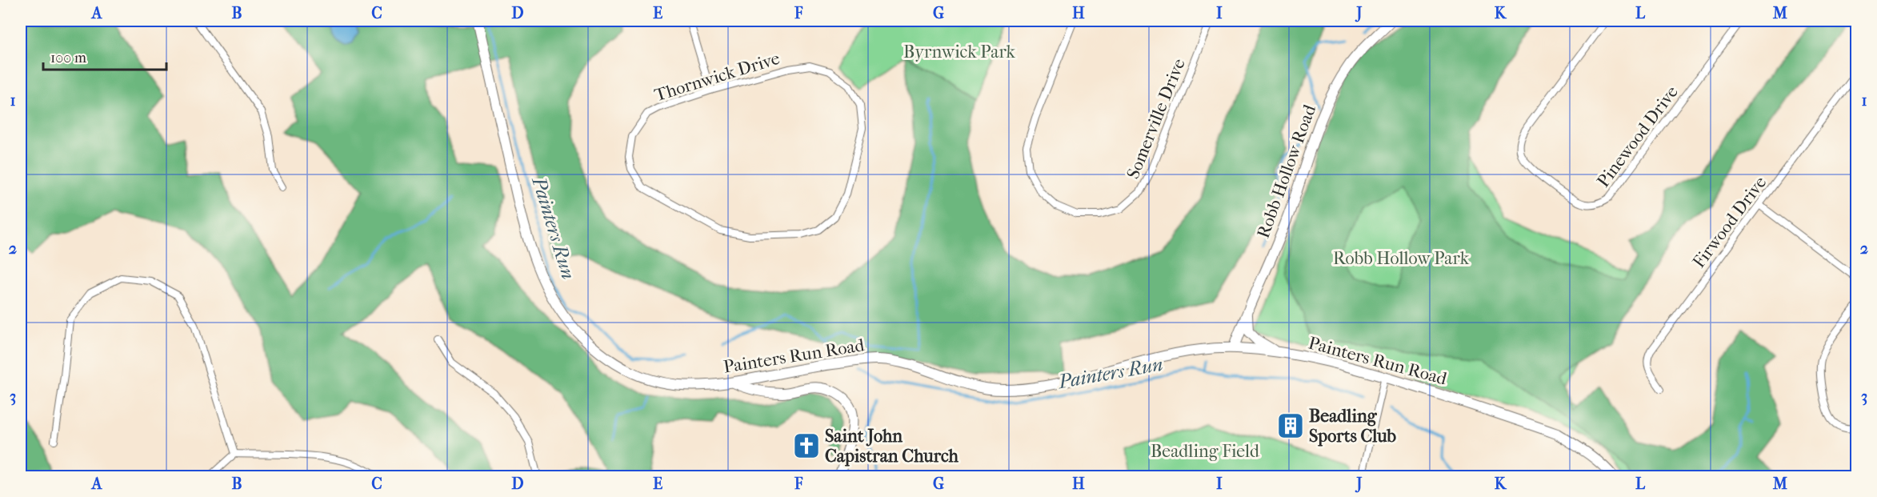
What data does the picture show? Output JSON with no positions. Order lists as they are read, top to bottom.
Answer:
{
  "streets": {
    "street": [
      "Thornwick Drive",
      "Somerville Drive",
      "Pinewood Drive",
      "Robb Hollow Road",
      "Firwood Drive",
      "Painters Run Road"
    ]
  },
  "crossings": [
    ["Robb Hollow Road", "Painters Run Road"]
  ],
  "water": ["Painters Run"],
  "parks": ["Byrnwick Park", "Robb Hollow Park", "Beadling Field"],
  "places": {
    "building": ["Beadling Sports Club"],
    "church": ["Saint John Capistran Church"]
  },
  "scale_bar": "100 m",
  "grid": {
    "columns": [
      "A",
      "B",
      "C",
      "D",
      "E",
      "F",
      "G",
      "H",
      "I",
      "J",
      "K",
      "L",
      "M"
    ],
    "rows": ["1", "2", "3"]
  }
}
